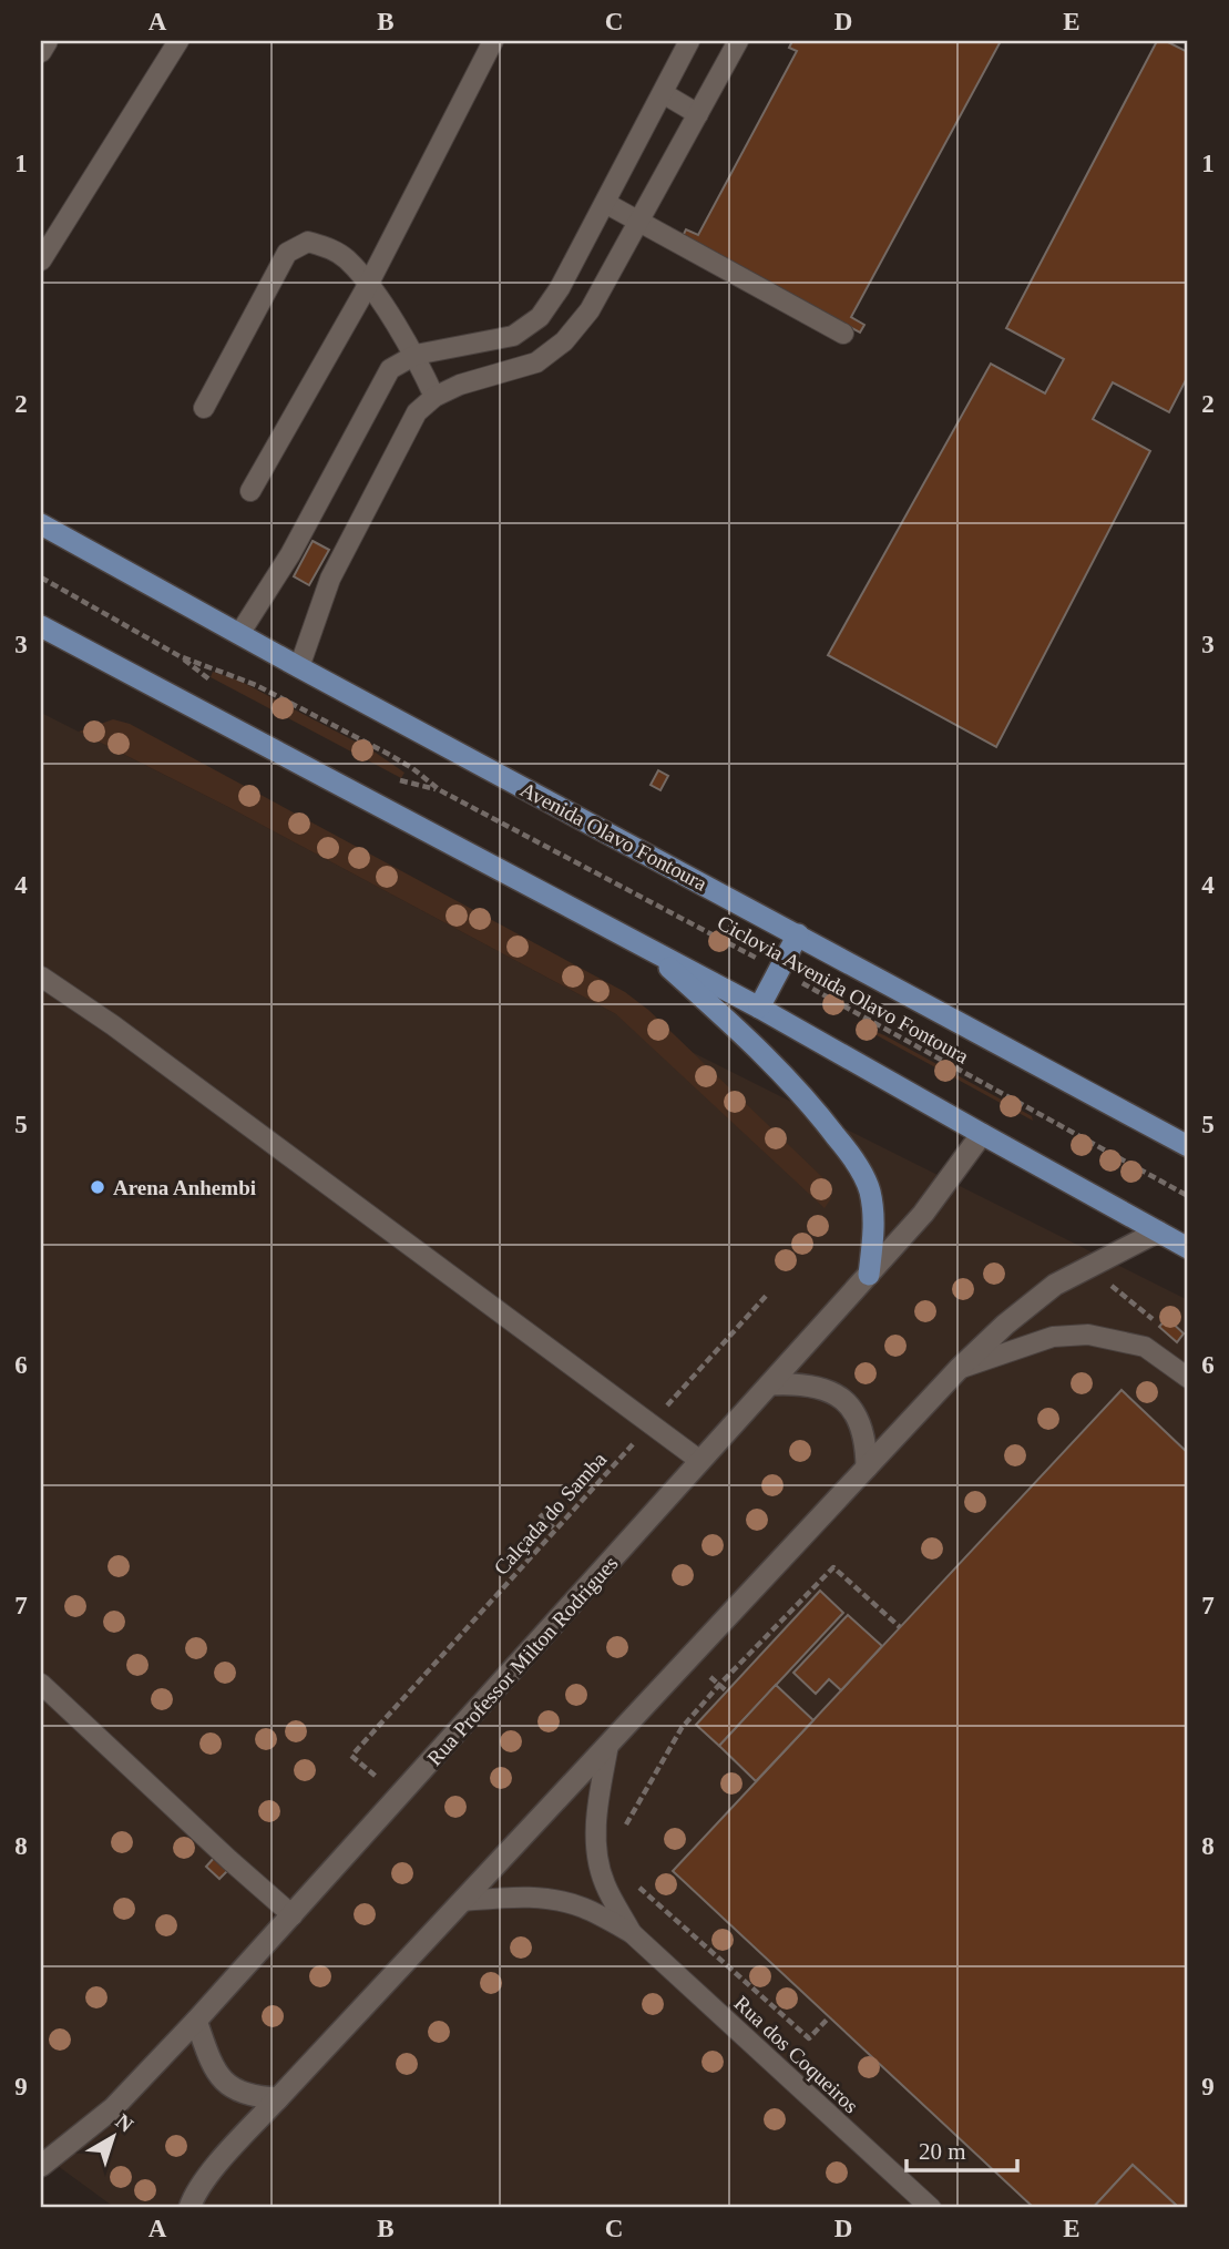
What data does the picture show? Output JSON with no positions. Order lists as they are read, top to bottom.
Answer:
{
  "streets": {
    "main road": ["Avenida Olavo Fontoura"],
    "street": ["Rua Professor Milton Rodrigues"],
    "lane": ["Rua dos Coqueiros"],
    "path": ["Ciclovia Avenida Olavo Fontoura", "Calçada do Samba"]
  },
  "places": ["Arena Anhembi"],
  "scale_bar": "20 m",
  "north": "top right",
  "grid": {
    "columns": [
      "A",
      "B",
      "C",
      "D",
      "E"
    ],
    "rows": [
      "1",
      "2",
      "3",
      "4",
      "5",
      "6",
      "7",
      "8",
      "9"
    ]
  }
}
